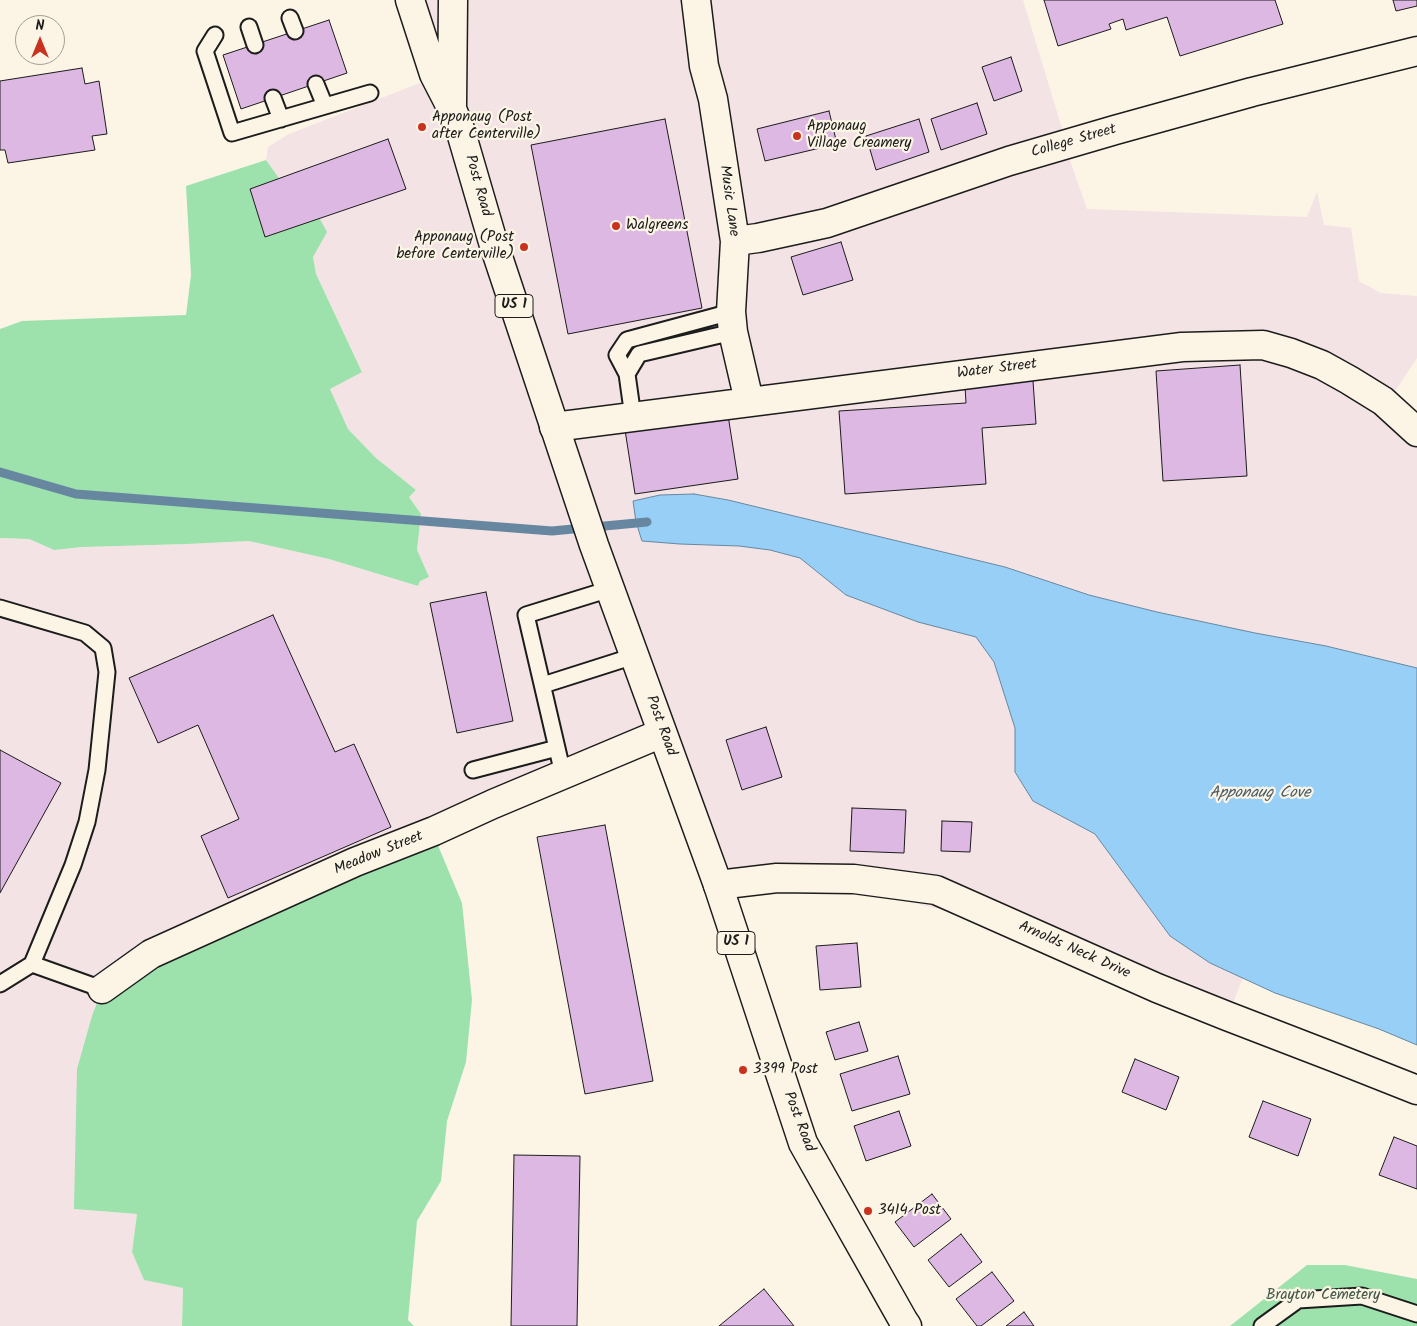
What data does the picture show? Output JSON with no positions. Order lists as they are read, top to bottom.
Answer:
{
  "streets": {
    "street": [
      "College Street",
      "Post Road",
      "Music Lane",
      "US 1",
      "Water Street",
      "Meadow Street",
      "Arnolds Neck Drive"
    ]
  },
  "crossings": [
    ["College Street", "Music Lane"],
    ["Post Road", "Water Street"],
    ["Post Road", "Meadow Street"],
    ["Post Road", "Arnolds Neck Drive"],
    ["Music Lane", "Water Street"]
  ],
  "water": ["Apponaug Cove"],
  "parks": ["Brayton Cemetery"],
  "places": [
    "Apponaug (Post after Centerville)",
    "Apponaug Village Creamery",
    "Walgreens",
    "Apponaug (Post before Centerville)",
    "3399 Post",
    "3414 Post"
  ],
  "north": "top"
}
